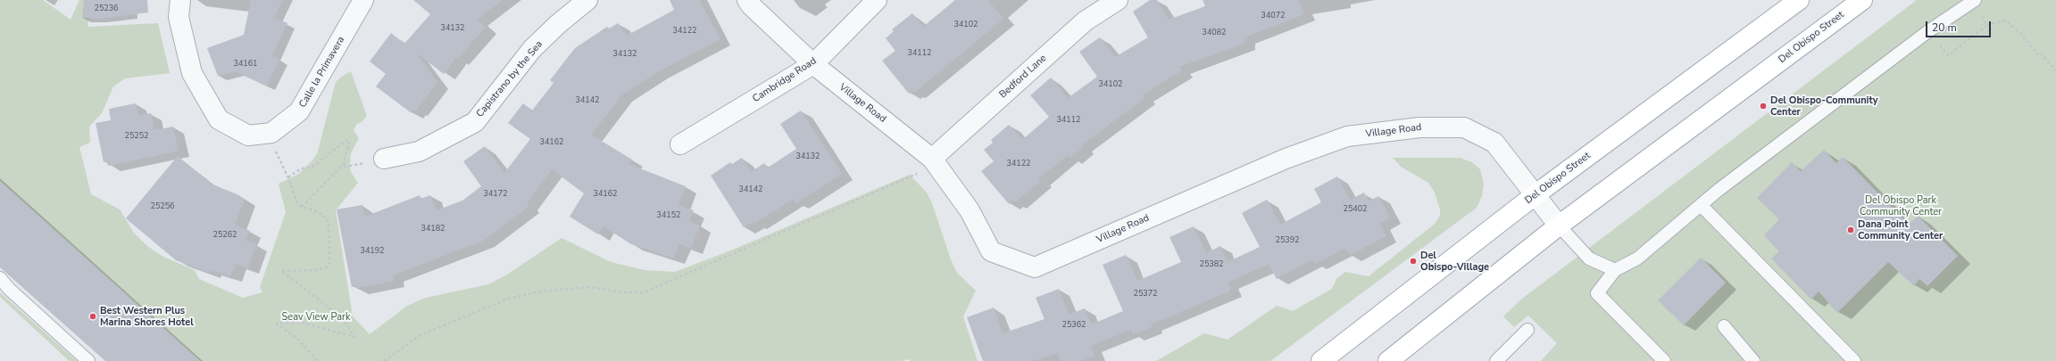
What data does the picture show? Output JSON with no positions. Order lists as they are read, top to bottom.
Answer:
{
  "streets": {
    "main road": ["Del Obispo Street"],
    "street": [
      "Calle la Primavera",
      "Bedford Lane",
      "Capistrano by the Sea",
      "Cambridge Road",
      "Village Road"
    ]
  },
  "crossings": [
    ["Del Obispo Street", "Village Road"],
    ["Bedford Lane", "Village Road"],
    ["Cambridge Road", "Village Road"]
  ],
  "parks": ["Del Obispo Park Community Center", "Seav View Park"],
  "places": [
    "Del Obispo-Community Center",
    "Dana Point Community Center",
    "Del Obispo-Village",
    "Best Western Plus Marina Shores Hotel"
  ],
  "house_numbers": [
    "25236",
    "34072",
    "34102",
    "34132",
    "34122",
    "34082",
    "34112",
    "34132",
    "34161",
    "34102",
    "34142",
    "34112",
    "25252",
    "34162",
    "34132",
    "34122",
    "34142",
    "34172",
    "34162",
    "25256",
    "25402",
    "34152",
    "34182",
    "25262",
    "25392",
    "34192",
    "25382",
    "25372",
    "25362"
  ],
  "scale_bar": "20 m"
}
